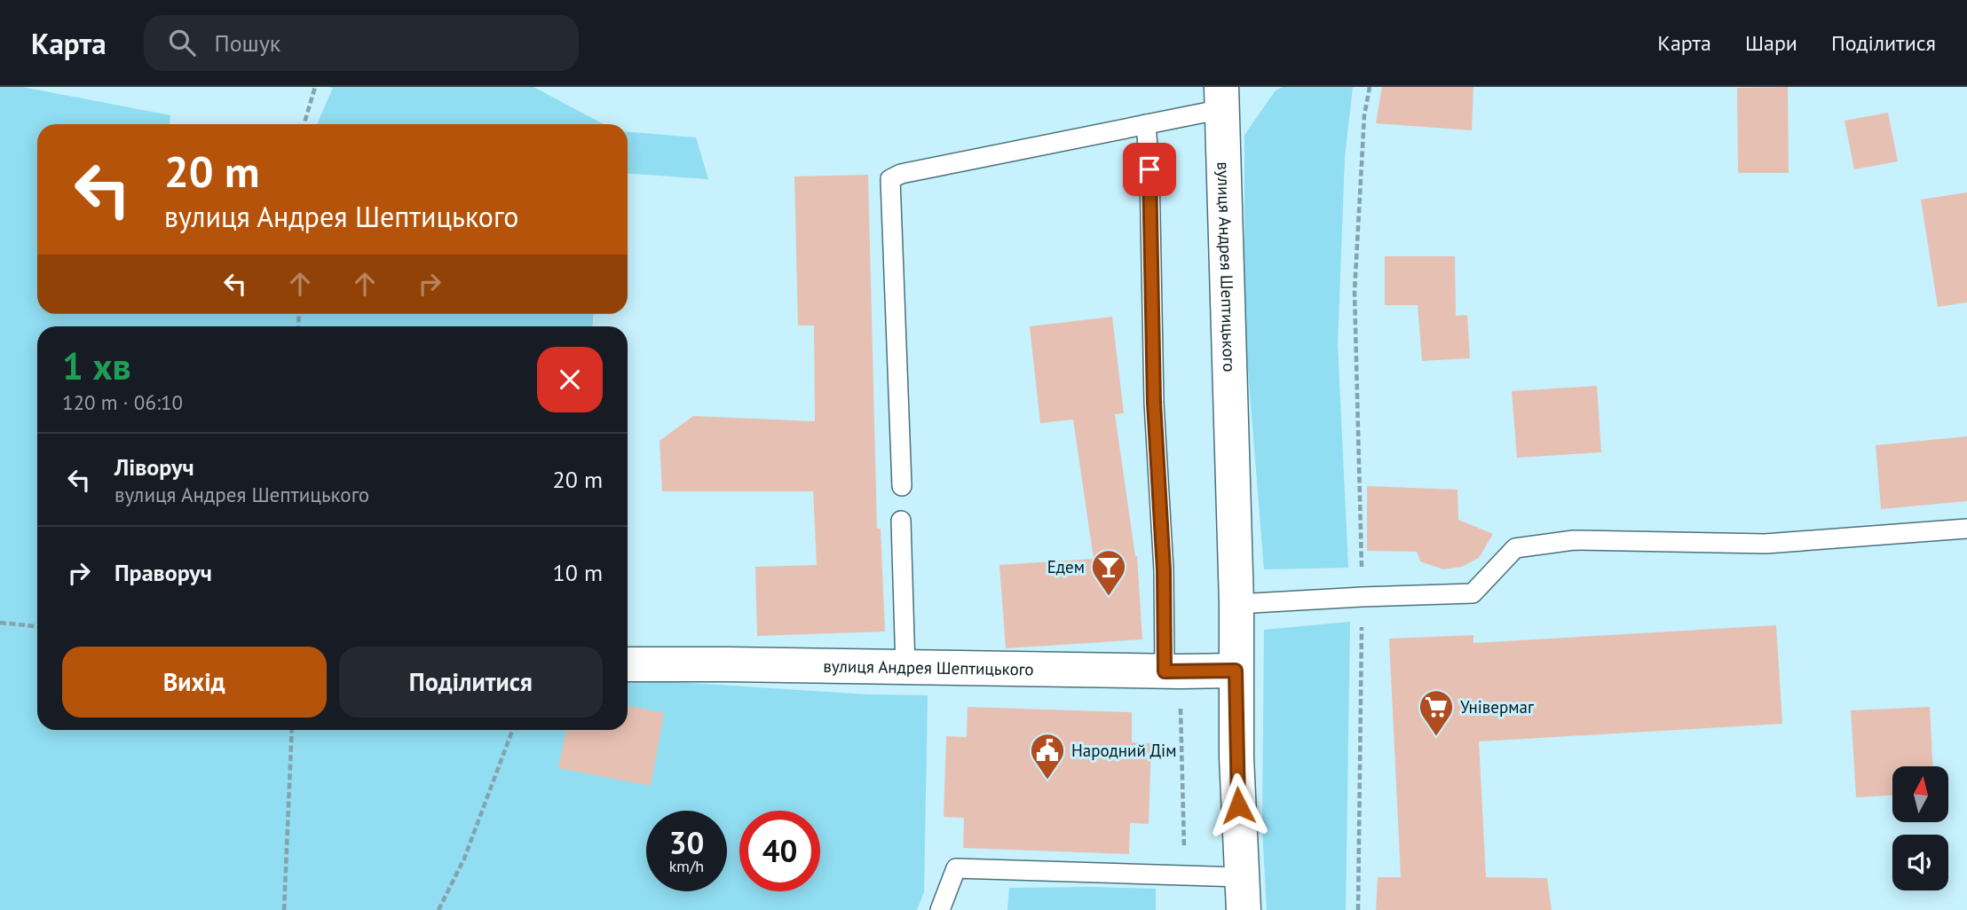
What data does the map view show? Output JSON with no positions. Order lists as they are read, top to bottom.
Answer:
{
  "streets": {
    "street": ["вулиця Андрея Шептицького"]
  },
  "places": {
    "bar": ["Едем"],
    "supermarket": ["Універмаг"],
    "public building": ["Народний Дім"]
  },
  "north": "top",
  "page": {
    "header": "Карта",
    "search": "Пошук",
    "nav": ["Карта", "Шари", "Поділитися"],
    "turn": ["20 m", "вулиця Андрея Шептицького"],
    "heading": ["1 хв", "120 m · 06:10"],
    "list": [
      {
        "name": "Ліворуч",
        "note": "вулиця Андрея Шептицького",
        "value": "20 m"
      },
      {
        "name": "Праворуч",
        "value": "10 m"
      }
    ],
    "buttons": ["Вихід", "Поділитися"],
    "speed": "30 km/h",
    "limit": "40"
  }
}
